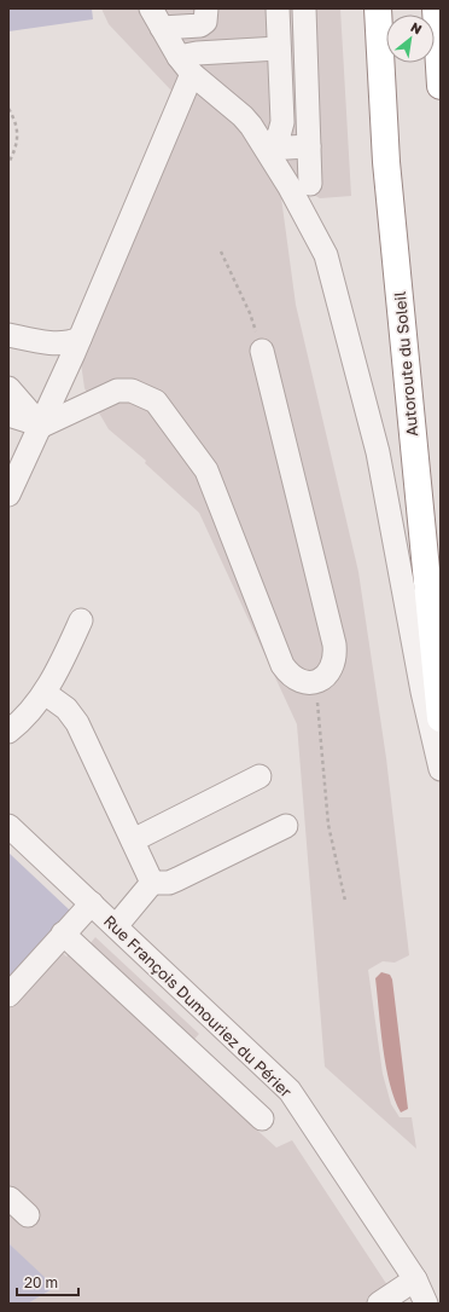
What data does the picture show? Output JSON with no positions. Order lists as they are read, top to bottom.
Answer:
{
  "streets": {
    "highway": ["Autoroute du Soleil"],
    "street": ["Rue François Dumouriez du Périer"]
  },
  "scale_bar": "20 m",
  "north": "top right"
}
